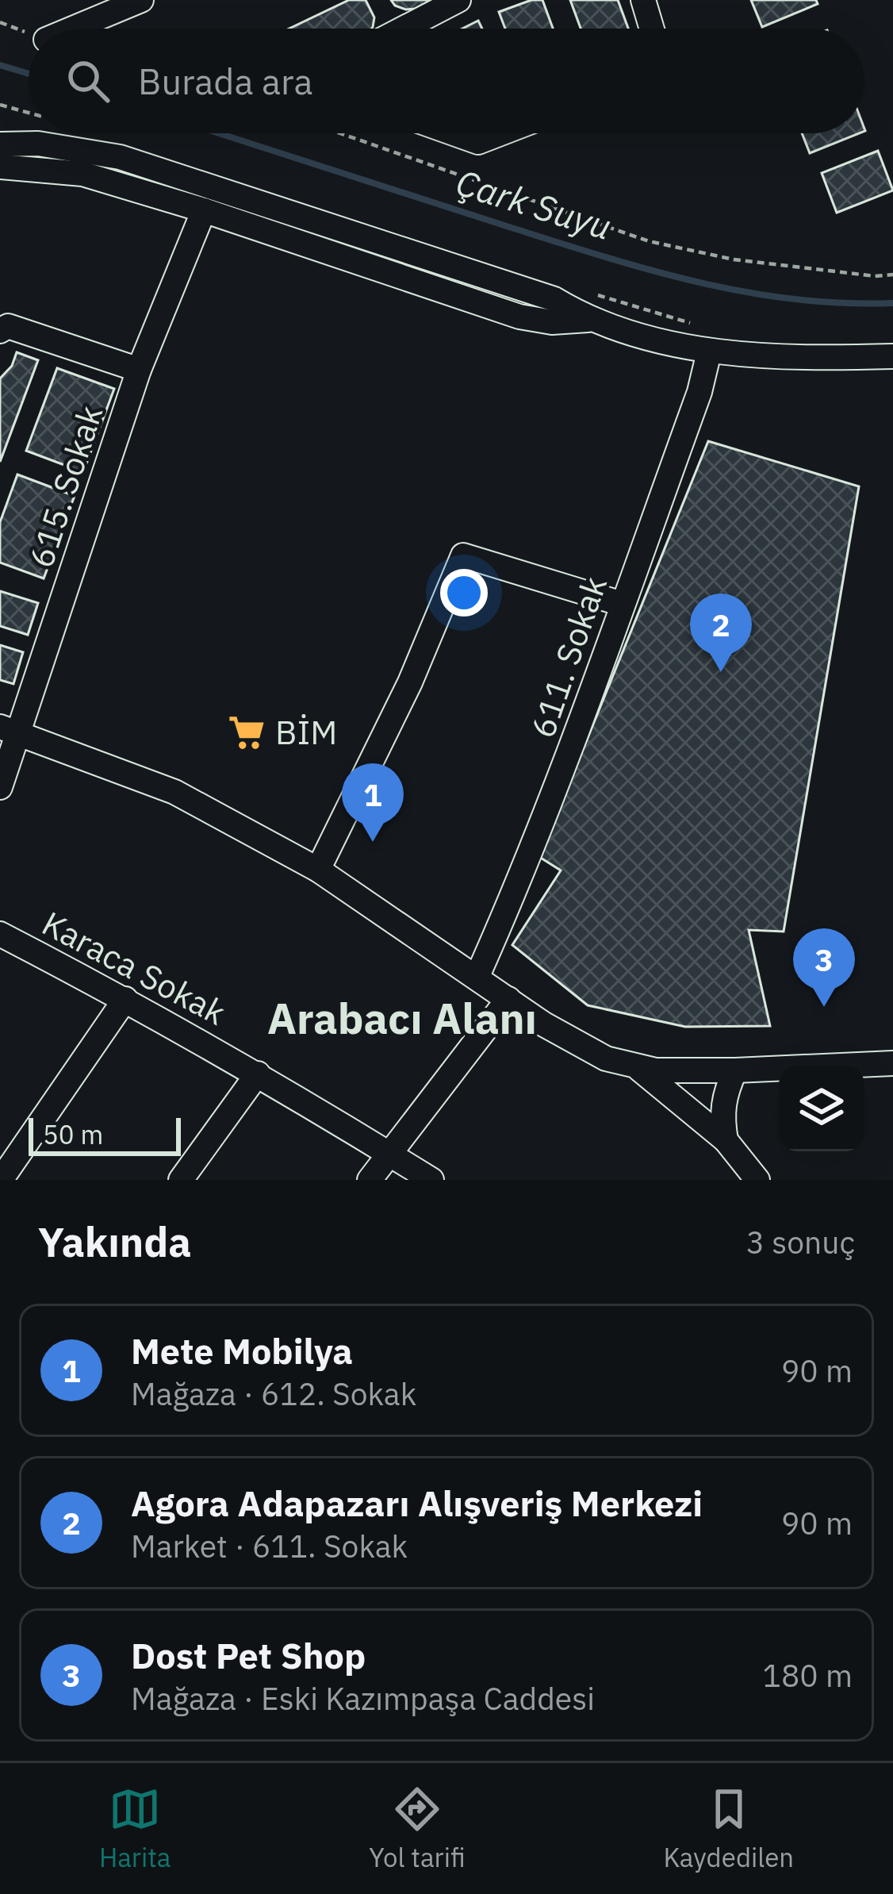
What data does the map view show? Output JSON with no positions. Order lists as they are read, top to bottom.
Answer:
{
  "streets": {
    "street": ["615. Sokak", "611. Sokak", "Karaca Sokak"]
  },
  "districts": ["Arabacı Alanı"],
  "water": ["Çark Suyu"],
  "places": {
    "supermarket": ["BİM"]
  },
  "scale_bar": "50 m",
  "page": {
    "search": "Burada ara",
    "pins": ["2", "1", "3"],
    "scale": "50 m",
    "heading": ["Yakında", "3 sonuç"],
    "list": [
      {
        "mark": "1",
        "name": "Mete Mobilya",
        "note": "Mağaza · 612. Sokak",
        "value": "90 m"
      },
      {
        "mark": "2",
        "name": "Agora Adapazarı Alışveriş Merkezi",
        "note": "Market · 611. Sokak",
        "value": "90 m"
      },
      {
        "mark": "3",
        "name": "Dost Pet Shop",
        "note": "Mağaza · Eski Kazımpaşa Caddesi",
        "value": "180 m"
      }
    ],
    "nav": ["Harita", "Yol tarifi", "Kaydedilen"]
  }
}
